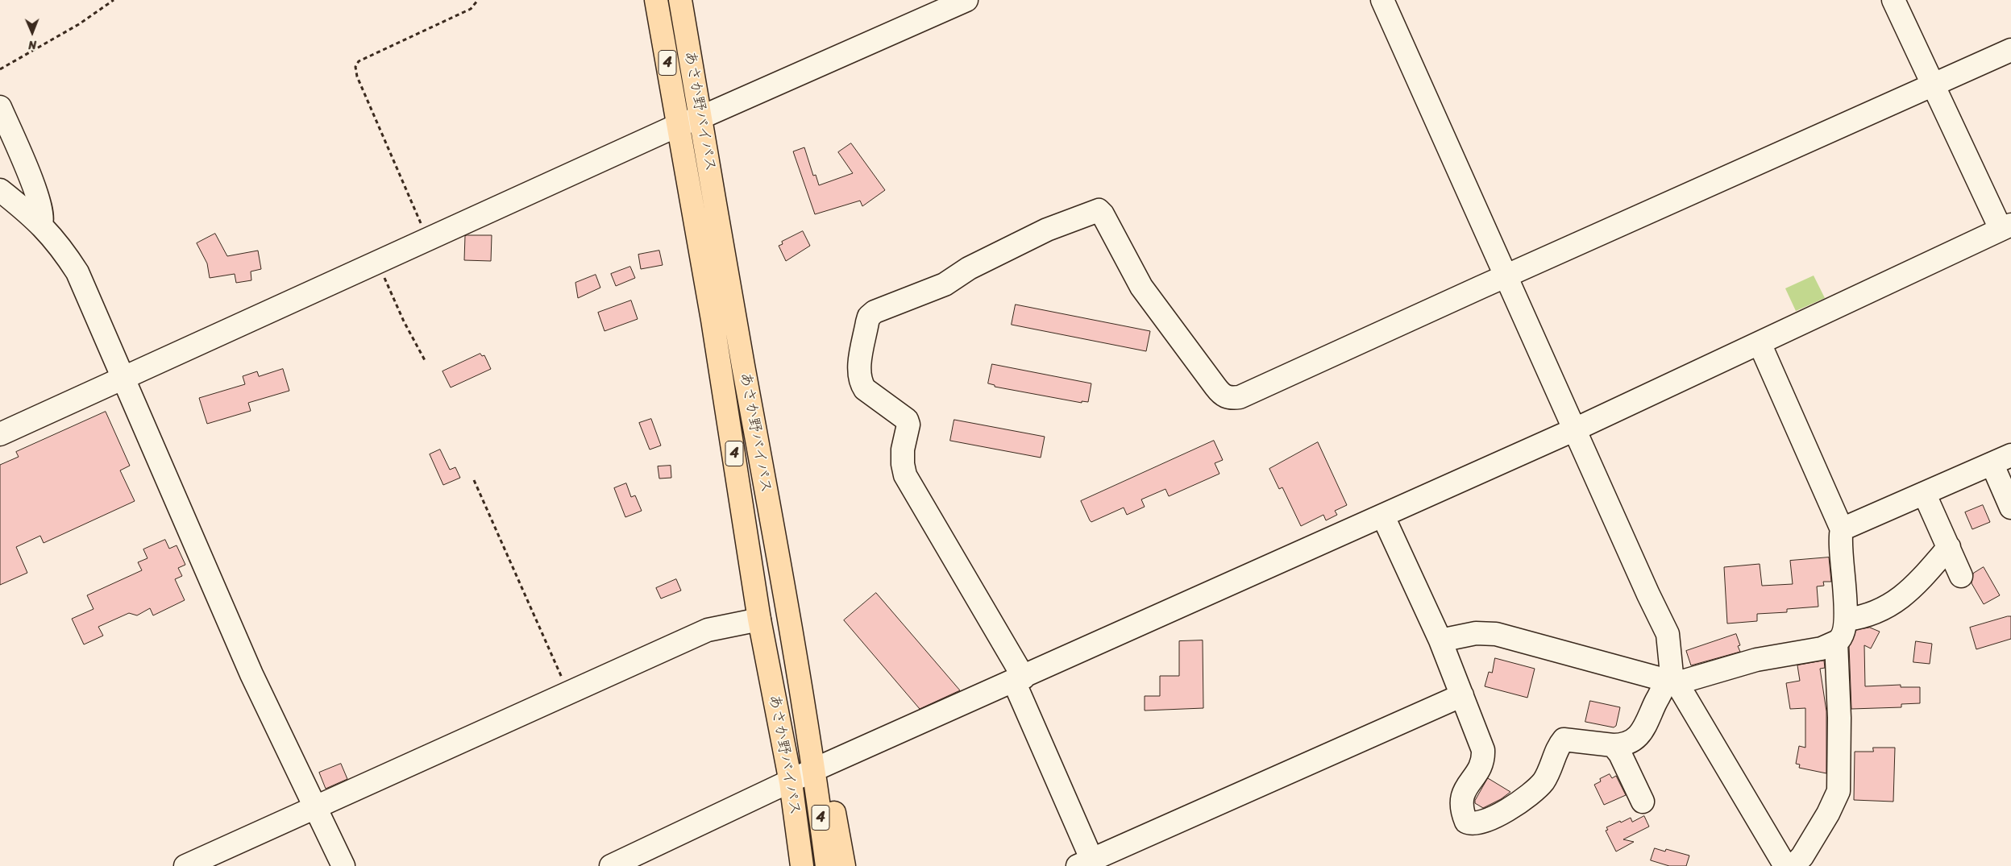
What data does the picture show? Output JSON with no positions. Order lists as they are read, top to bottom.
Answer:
{
  "streets": {
    "highway": ["4", "あさか野バイパス"]
  },
  "crossings": [
    ["4", "あさか野バイパス"]
  ],
  "north": "bottom"
}
